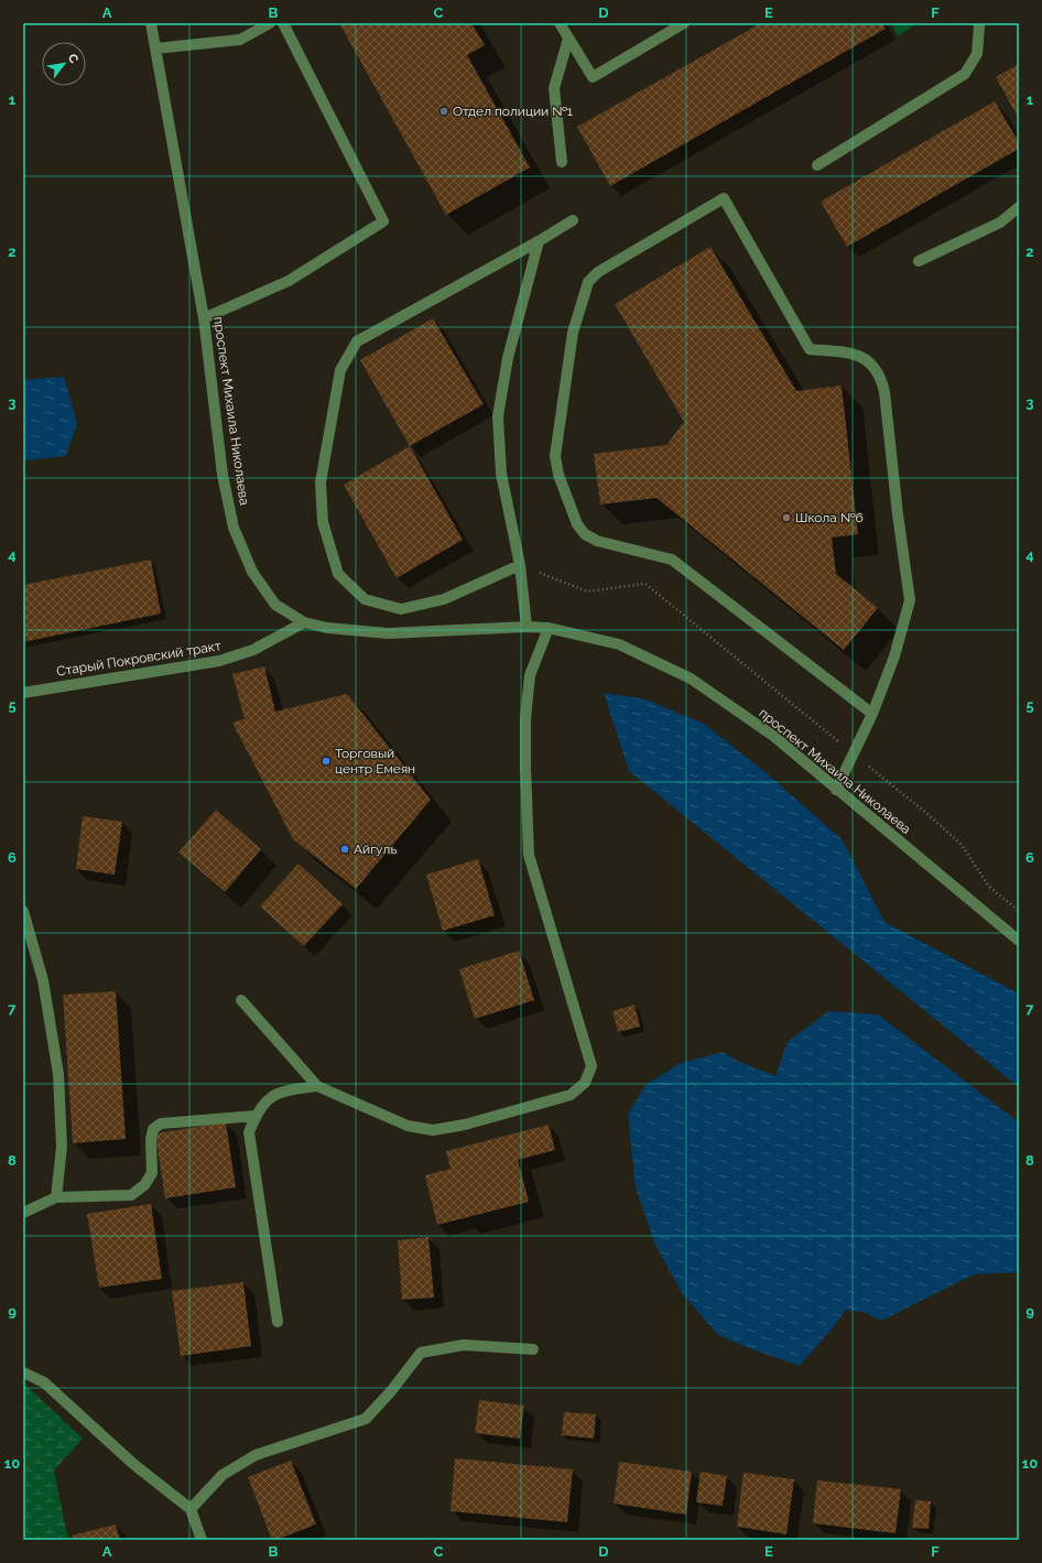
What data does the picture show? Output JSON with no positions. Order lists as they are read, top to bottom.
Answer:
{
  "streets": {
    "street": ["проспект Михаила Николаева", "Старый Покровский тракт"]
  },
  "crossings": [
    ["проспект Михаила Николаева", "Старый Покровский тракт"]
  ],
  "places": [
    "Отдел полиции №1",
    "Школа №6",
    "Торговый центр Емеян",
    "Айгуль"
  ],
  "north": "top right",
  "grid": {
    "columns": [
      "A",
      "B",
      "C",
      "D",
      "E",
      "F"
    ],
    "rows": [
      "1",
      "2",
      "3",
      "4",
      "5",
      "6",
      "7",
      "8",
      "9",
      "10"
    ]
  }
}
